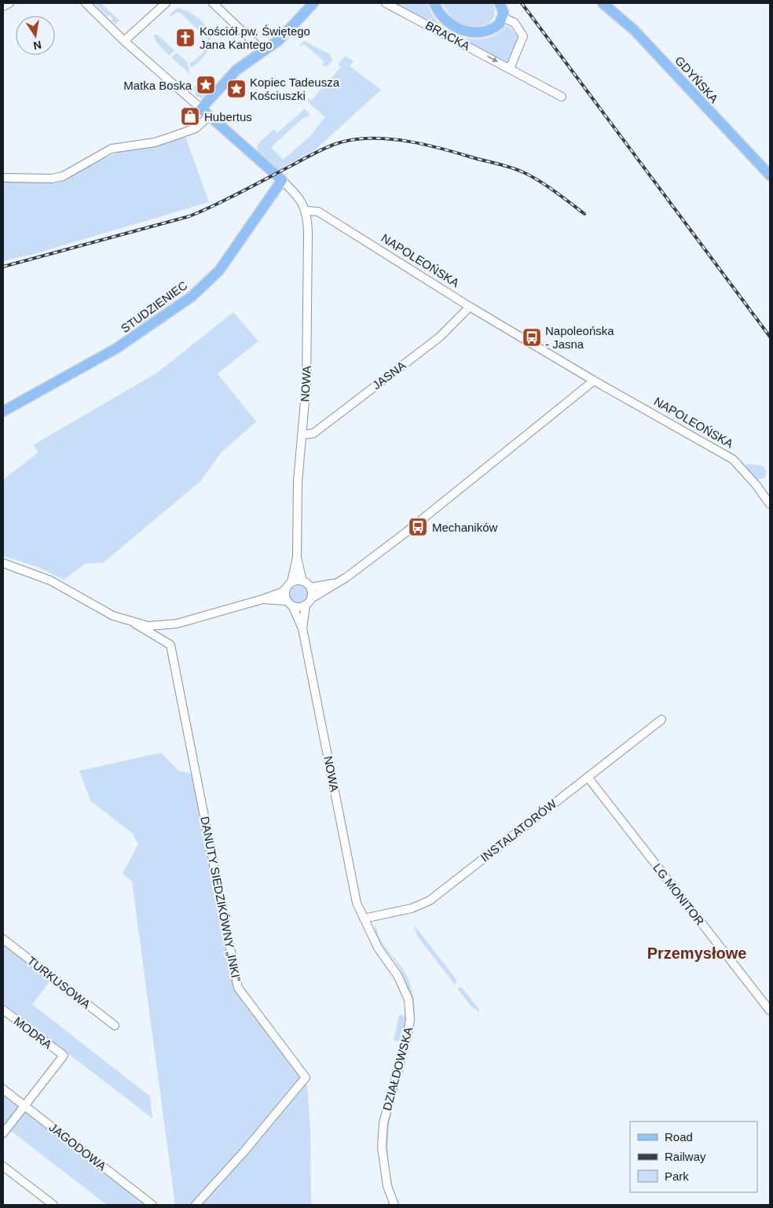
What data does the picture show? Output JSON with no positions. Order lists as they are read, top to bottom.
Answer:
{
  "streets": {
    "main road": ["GDYŃSKA", "STUDZIENIEC"],
    "street": [
      "BRACKA",
      "NAPOLEOŃSKA",
      "JASNA",
      "NOWA",
      "INSTALATORÓW",
      "LG MONITOR",
      "DANUTY SIEDZIKÓWNY „INKI”",
      "TURKUSOWA",
      "MODRA",
      "DZIAŁDOWSKA",
      "JAGODOWA"
    ]
  },
  "crossings": [
    ["NAPOLEOŃSKA", "JASNA"],
    ["NAPOLEOŃSKA", "NOWA"],
    ["JASNA", "NOWA"],
    ["NOWA", "INSTALATORÓW"],
    ["NOWA", "DZIAŁDOWSKA"],
    ["INSTALATORÓW", "LG MONITOR"],
    ["INSTALATORÓW", "DZIAŁDOWSKA"],
    ["MODRA", "JAGODOWA"]
  ],
  "one_way": ["BRACKA"],
  "districts": ["Przemysłowe"],
  "places": {
    "church": ["Kościół pw. Świętego Jana Kantego"],
    "place": ["Matka Boska", "Kopiec Tadeusza Kościuszki"],
    "shop": ["Hubertus"],
    "bus stop": ["Napoleońska - Jasna", "Mechaników"]
  },
  "legend": ["Road", "Railway", "Park"],
  "north": "bottom"
}
